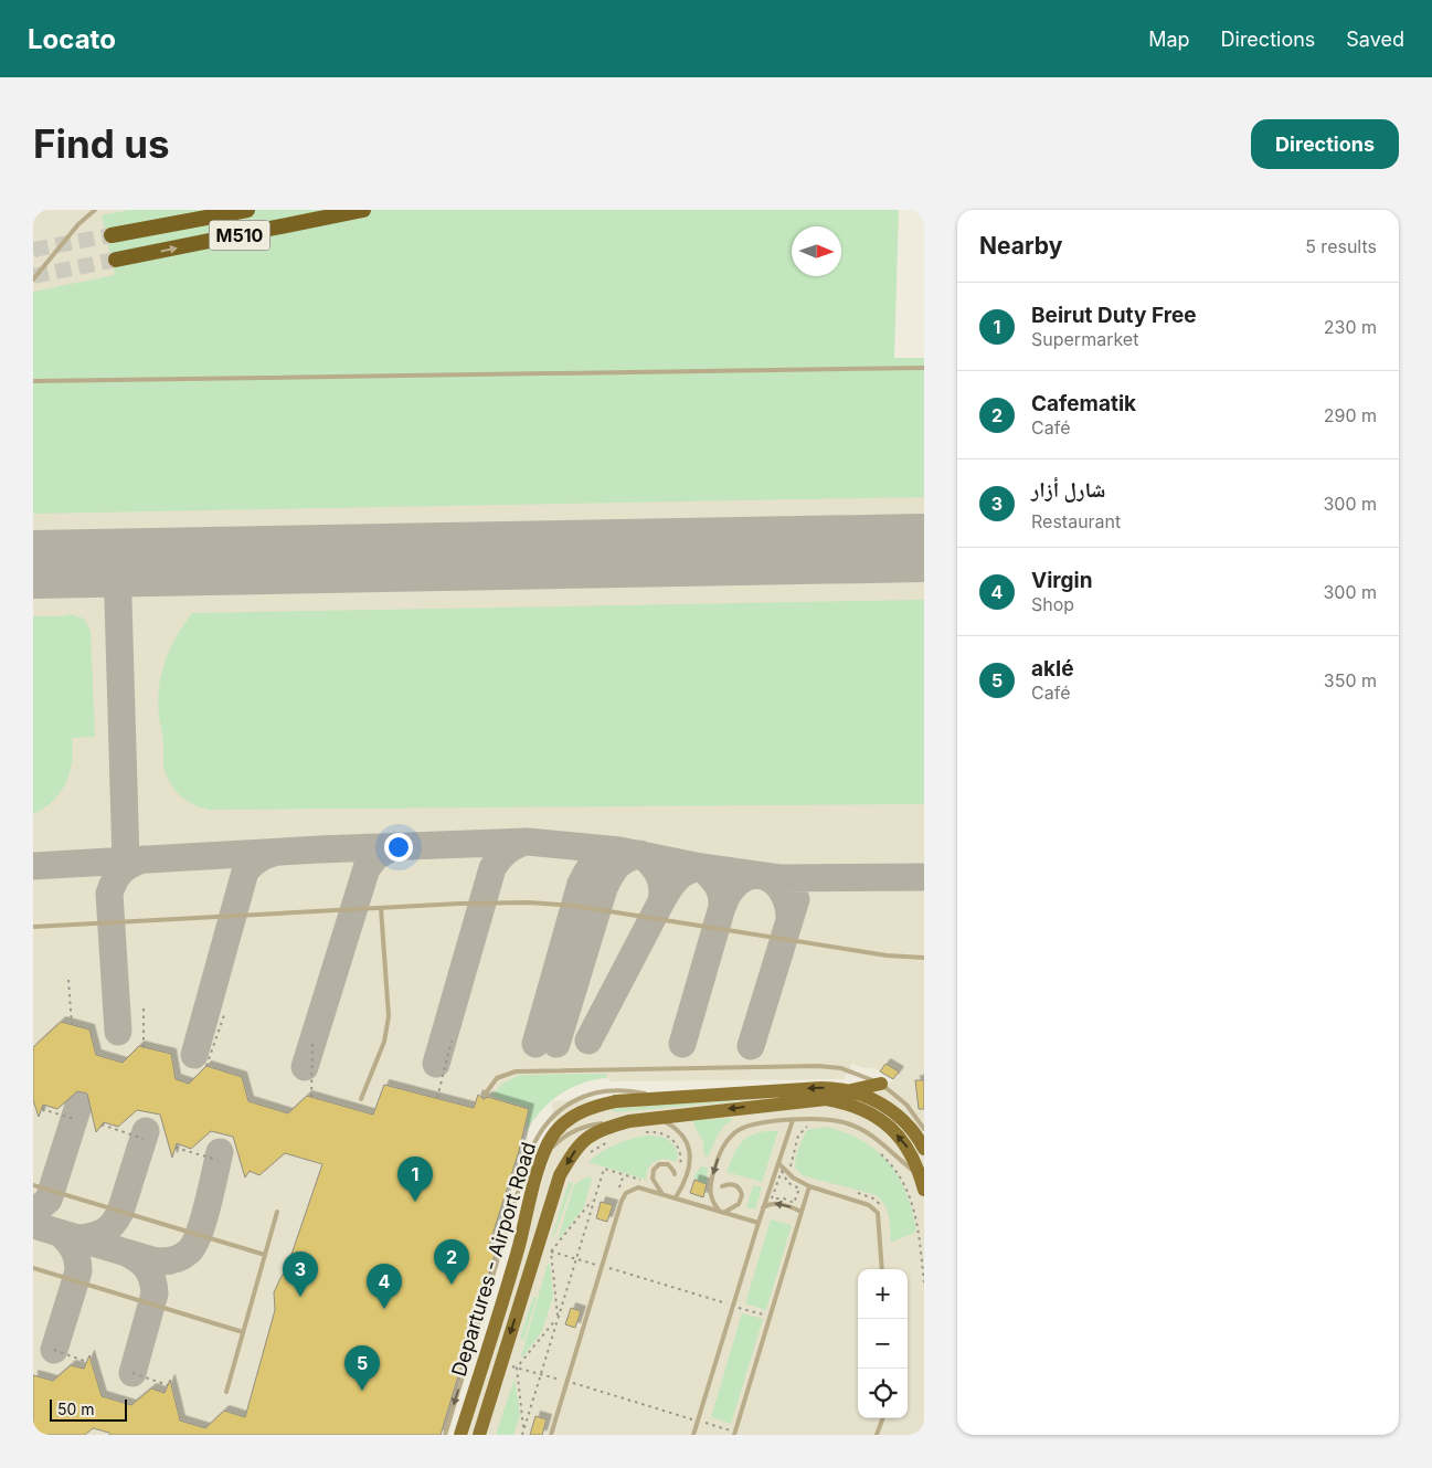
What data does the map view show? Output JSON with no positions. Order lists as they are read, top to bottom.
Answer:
{
  "streets": {
    "highway": ["M510"],
    "main road": ["Departures - Airport Road"]
  },
  "scale_bar": "50 m",
  "north": "right",
  "page": {
    "header": "Locato",
    "nav": ["Map", "Directions", "Saved"],
    "buttons": "Directions",
    "title": "Find us",
    "heading": ["Nearby", "5 results"],
    "list": [
      {
        "mark": "1",
        "name": "Beirut Duty Free",
        "note": "Supermarket",
        "value": "230 m"
      },
      {
        "mark": "2",
        "name": "Cafematik",
        "note": "Café",
        "value": "290 m"
      },
      {
        "mark": "3",
        "name": "شارل أزار",
        "note": "Restaurant",
        "value": "300 m"
      },
      {
        "mark": "4",
        "name": "Virgin",
        "note": "Shop",
        "value": "300 m"
      },
      {
        "mark": "5",
        "name": "aklé",
        "note": "Café",
        "value": "350 m"
      }
    ],
    "pins": [
      "1",
      "2",
      "3",
      "4",
      "5"
    ],
    "map_buttons": ["+", "−"],
    "scale": "50 m"
  }
}
